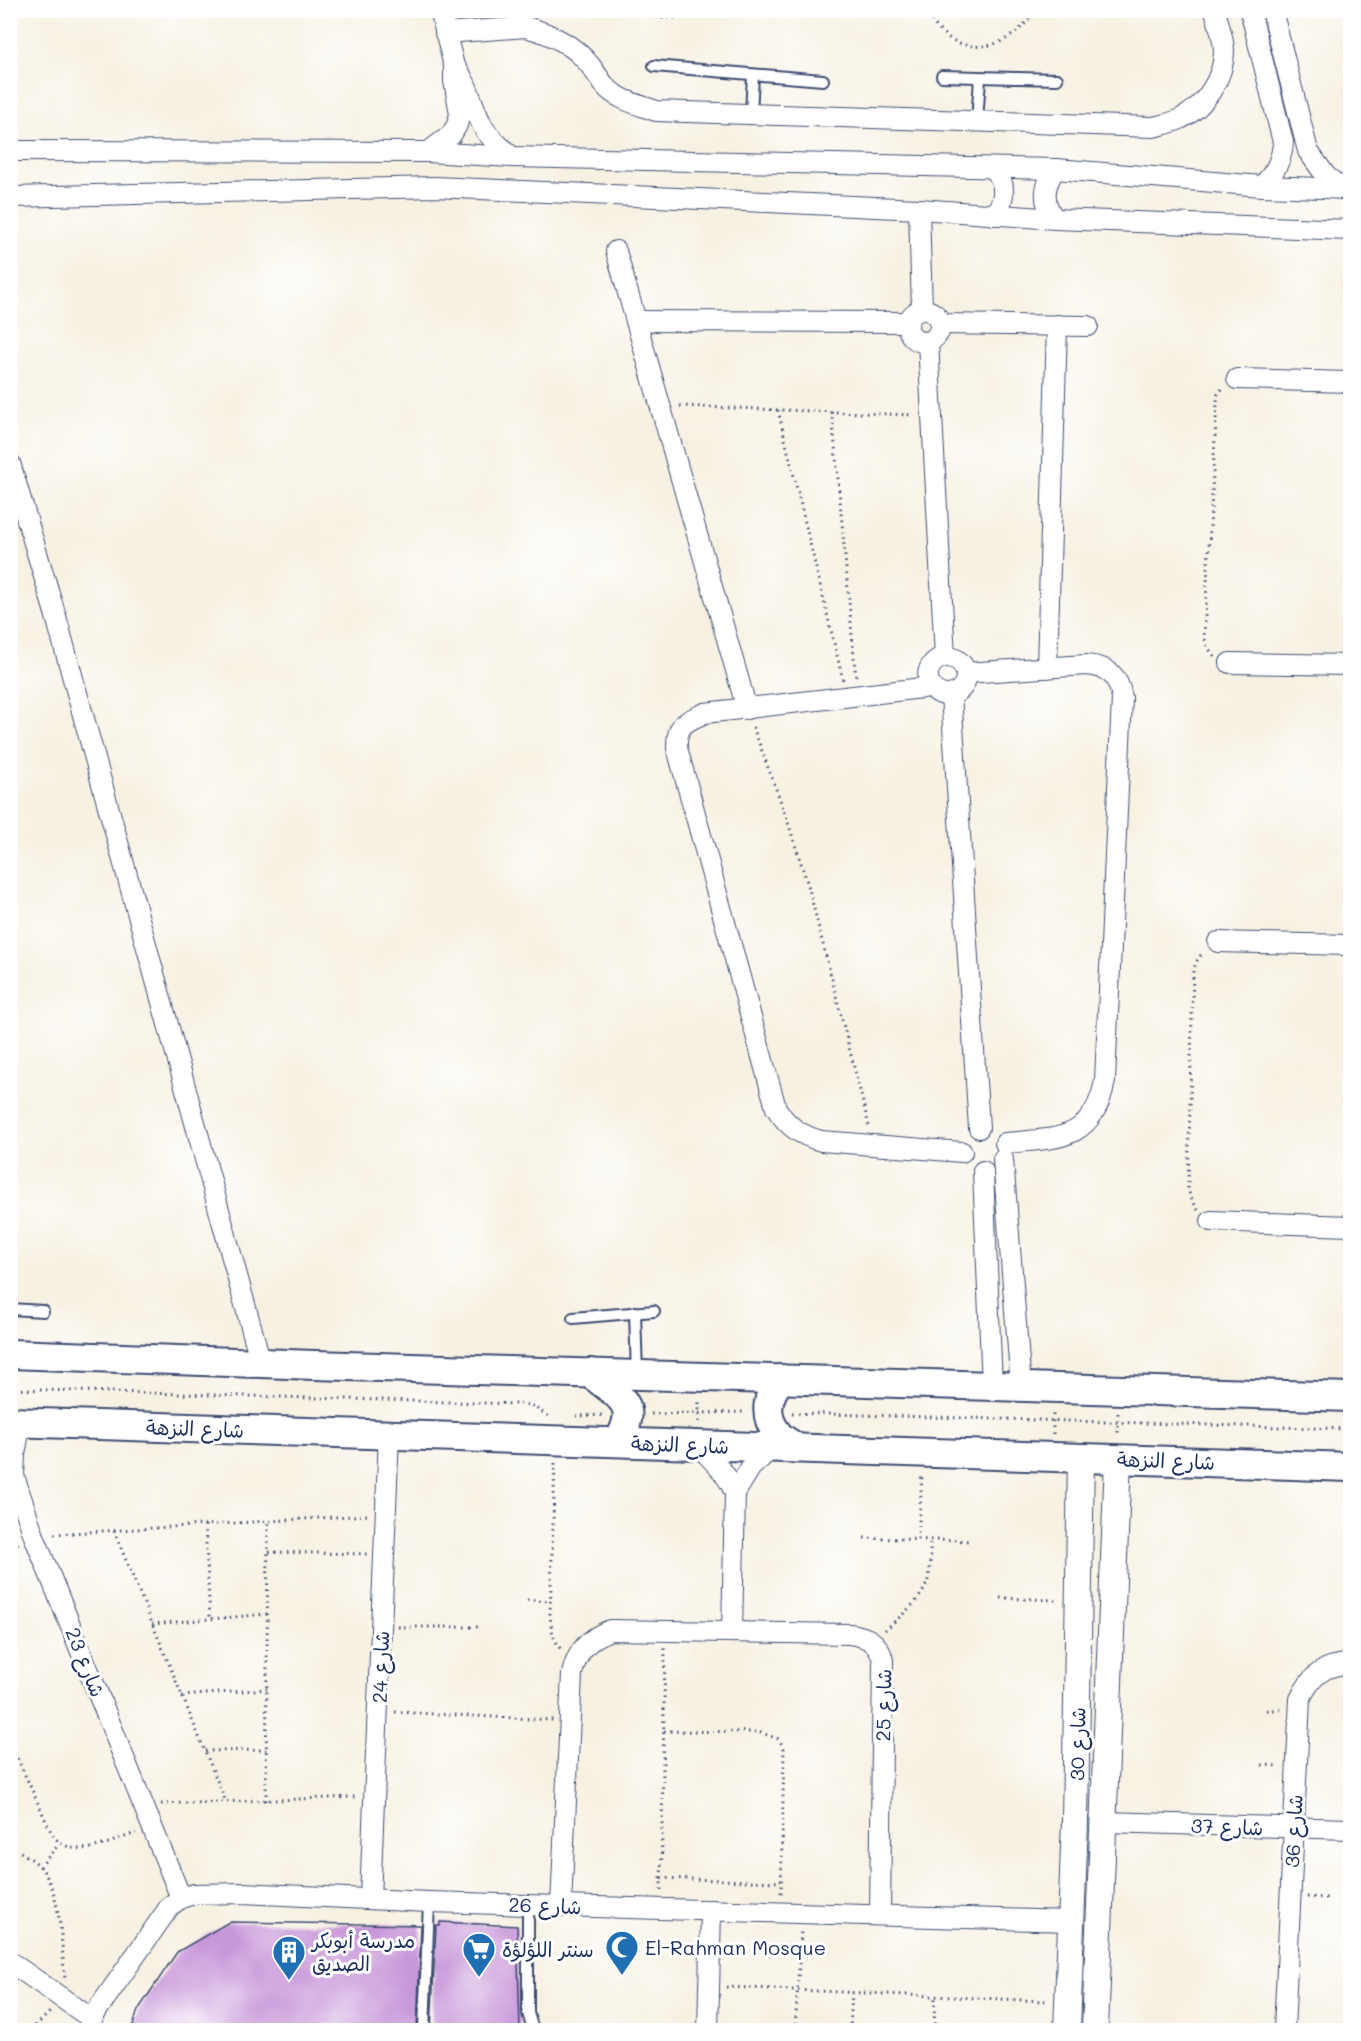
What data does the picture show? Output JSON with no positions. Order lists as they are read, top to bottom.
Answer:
{
  "streets": {
    "main road": ["شارع النزهة"],
    "street": [
      "شارع 23",
      "شارع 24",
      "شارع 25",
      "شارع 30",
      "شارع 37",
      "شارع 36",
      "شارع 26"
    ]
  },
  "crossings": [
    ["شارع النزهة", "شارع 23"],
    ["شارع النزهة", "شارع 24"],
    ["شارع النزهة", "شارع 30"],
    ["شارع 23", "شارع 26"],
    ["شارع 24", "شارع 26"],
    ["شارع 25", "شارع 26"],
    ["شارع 30", "شارع 37"],
    ["شارع 30", "شارع 26"],
    ["شارع 37", "شارع 36"]
  ],
  "places": {
    "mosque": ["El-Rahman Mosque"],
    "supermarket": ["سنتر اللؤلؤة"],
    "building": ["مدرسة أبوبكر الصديق"]
  }
}
